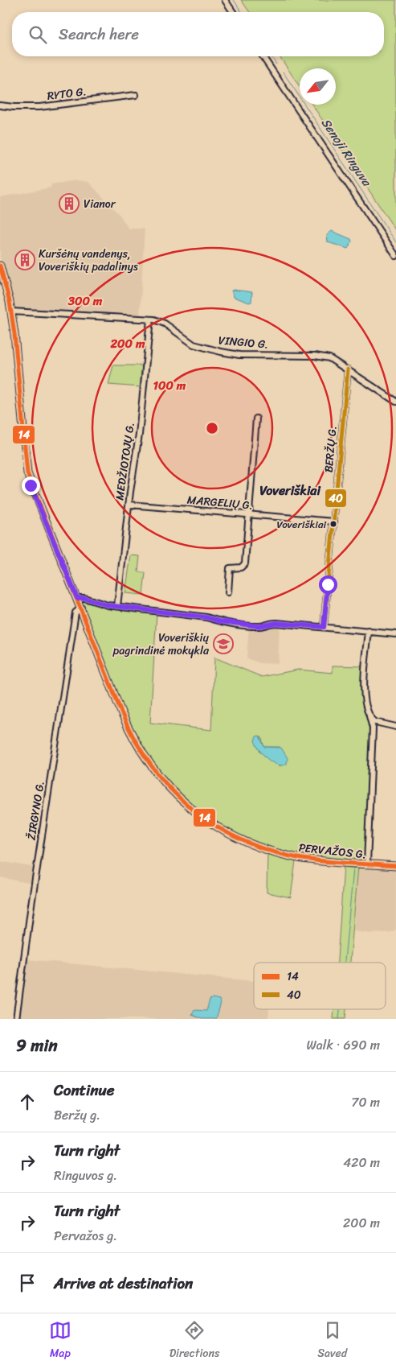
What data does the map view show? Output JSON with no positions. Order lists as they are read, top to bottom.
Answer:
{
  "streets": {
    "main road": ["PERVAŽOS G."],
    "street": [
      "RYTO G.",
      "VINGIO G.",
      "BERŽŲ G.",
      "MEDŽIOTOJŲ G.",
      "MARGELIŲ G.",
      "ŽIRGYNO G."
    ]
  },
  "crossings": [
    ["VINGIO G.", "BERŽŲ G."],
    ["VINGIO G.", "MEDŽIOTOJŲ G."],
    ["VINGIO G.", "PERVAŽOS G."],
    ["BERŽŲ G.", "MARGELIŲ G."],
    ["MEDŽIOTOJŲ G.", "MARGELIŲ G."],
    ["ŽIRGYNO G.", "PERVAŽOS G."]
  ],
  "districts": ["Voveriškiai"],
  "water": ["Senoji Ringuva"],
  "places": {
    "building": ["Vianor", "Kuršėnų vandenys, Voveriškių padalinys"],
    "other": ["Voveriškiai"],
    "school or university": ["Voveriškių pagrindinė mokykla"]
  },
  "lines": ["transit line 14", "transit line 40"],
  "legend": ["14", "40"],
  "north": "bottom left",
  "page": {
    "search": "Search here",
    "heading": ["9 min", "Walk · 690 m"],
    "list": [
      ["Continue", "Beržų g.", "70 m"],
      ["Turn right", "Ringuvos g.", "420 m"],
      ["Turn right", "Pervažos g.", "200 m"],
      "Arrive at destination"
    ],
    "nav": ["Map", "Directions", "Saved"]
  },
  "rings": ["300 m", "200 m", "100 m"]
}
